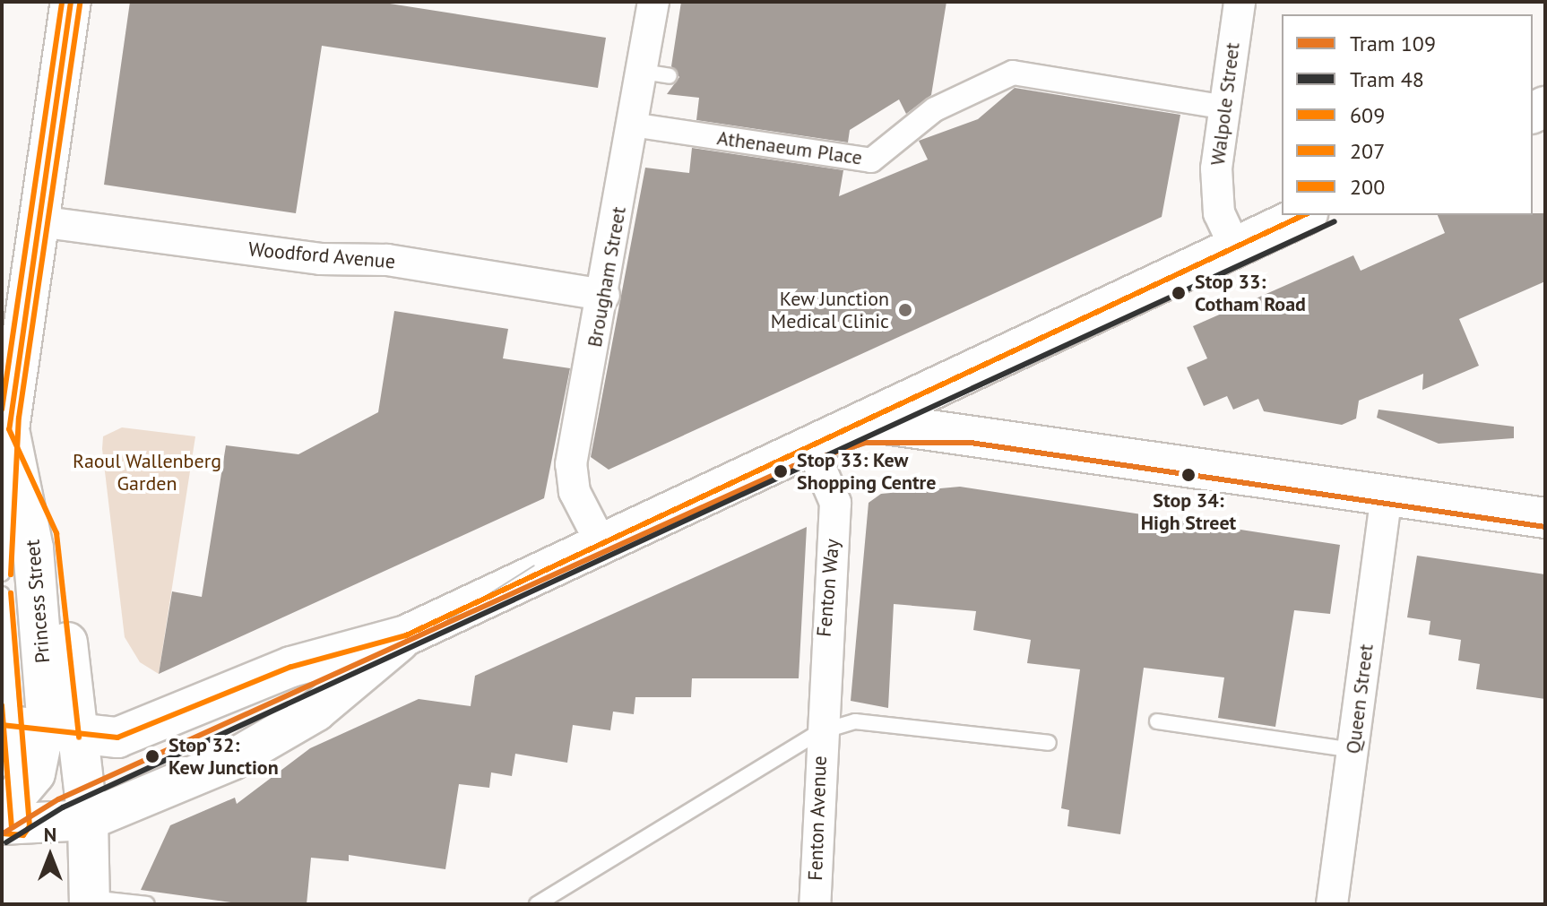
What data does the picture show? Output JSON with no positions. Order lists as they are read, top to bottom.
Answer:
{
  "streets": {
    "main road": ["Princess Street"],
    "street": [
      "Walpole Street",
      "Athenaeum Place",
      "Woodford Avenue",
      "Brougham Street",
      "Fenton Way",
      "Queen Street",
      "Fenton Avenue"
    ]
  },
  "crossings": [
    ["Walpole Street", "Athenaeum Place"],
    ["Athenaeum Place", "Brougham Street"],
    ["Woodford Avenue", "Brougham Street"],
    ["Fenton Way", "Fenton Avenue"]
  ],
  "parks": ["Raoul Wallenberg Garden"],
  "places": [
    "Stop 33: Cotham Road",
    "Kew Junction Medical Clinic",
    "Stop 33: Kew Shopping Centre",
    "Stop 34: High Street",
    "Stop 32: Kew Junction"
  ],
  "lines": [
    "transit line 609",
    "transit line 200",
    "transit line 207",
    "tram line 48",
    "tram line 109"
  ],
  "legend": [
    "Tram 109",
    "Tram 48",
    "609",
    "207",
    "200"
  ],
  "north": "top"
}
